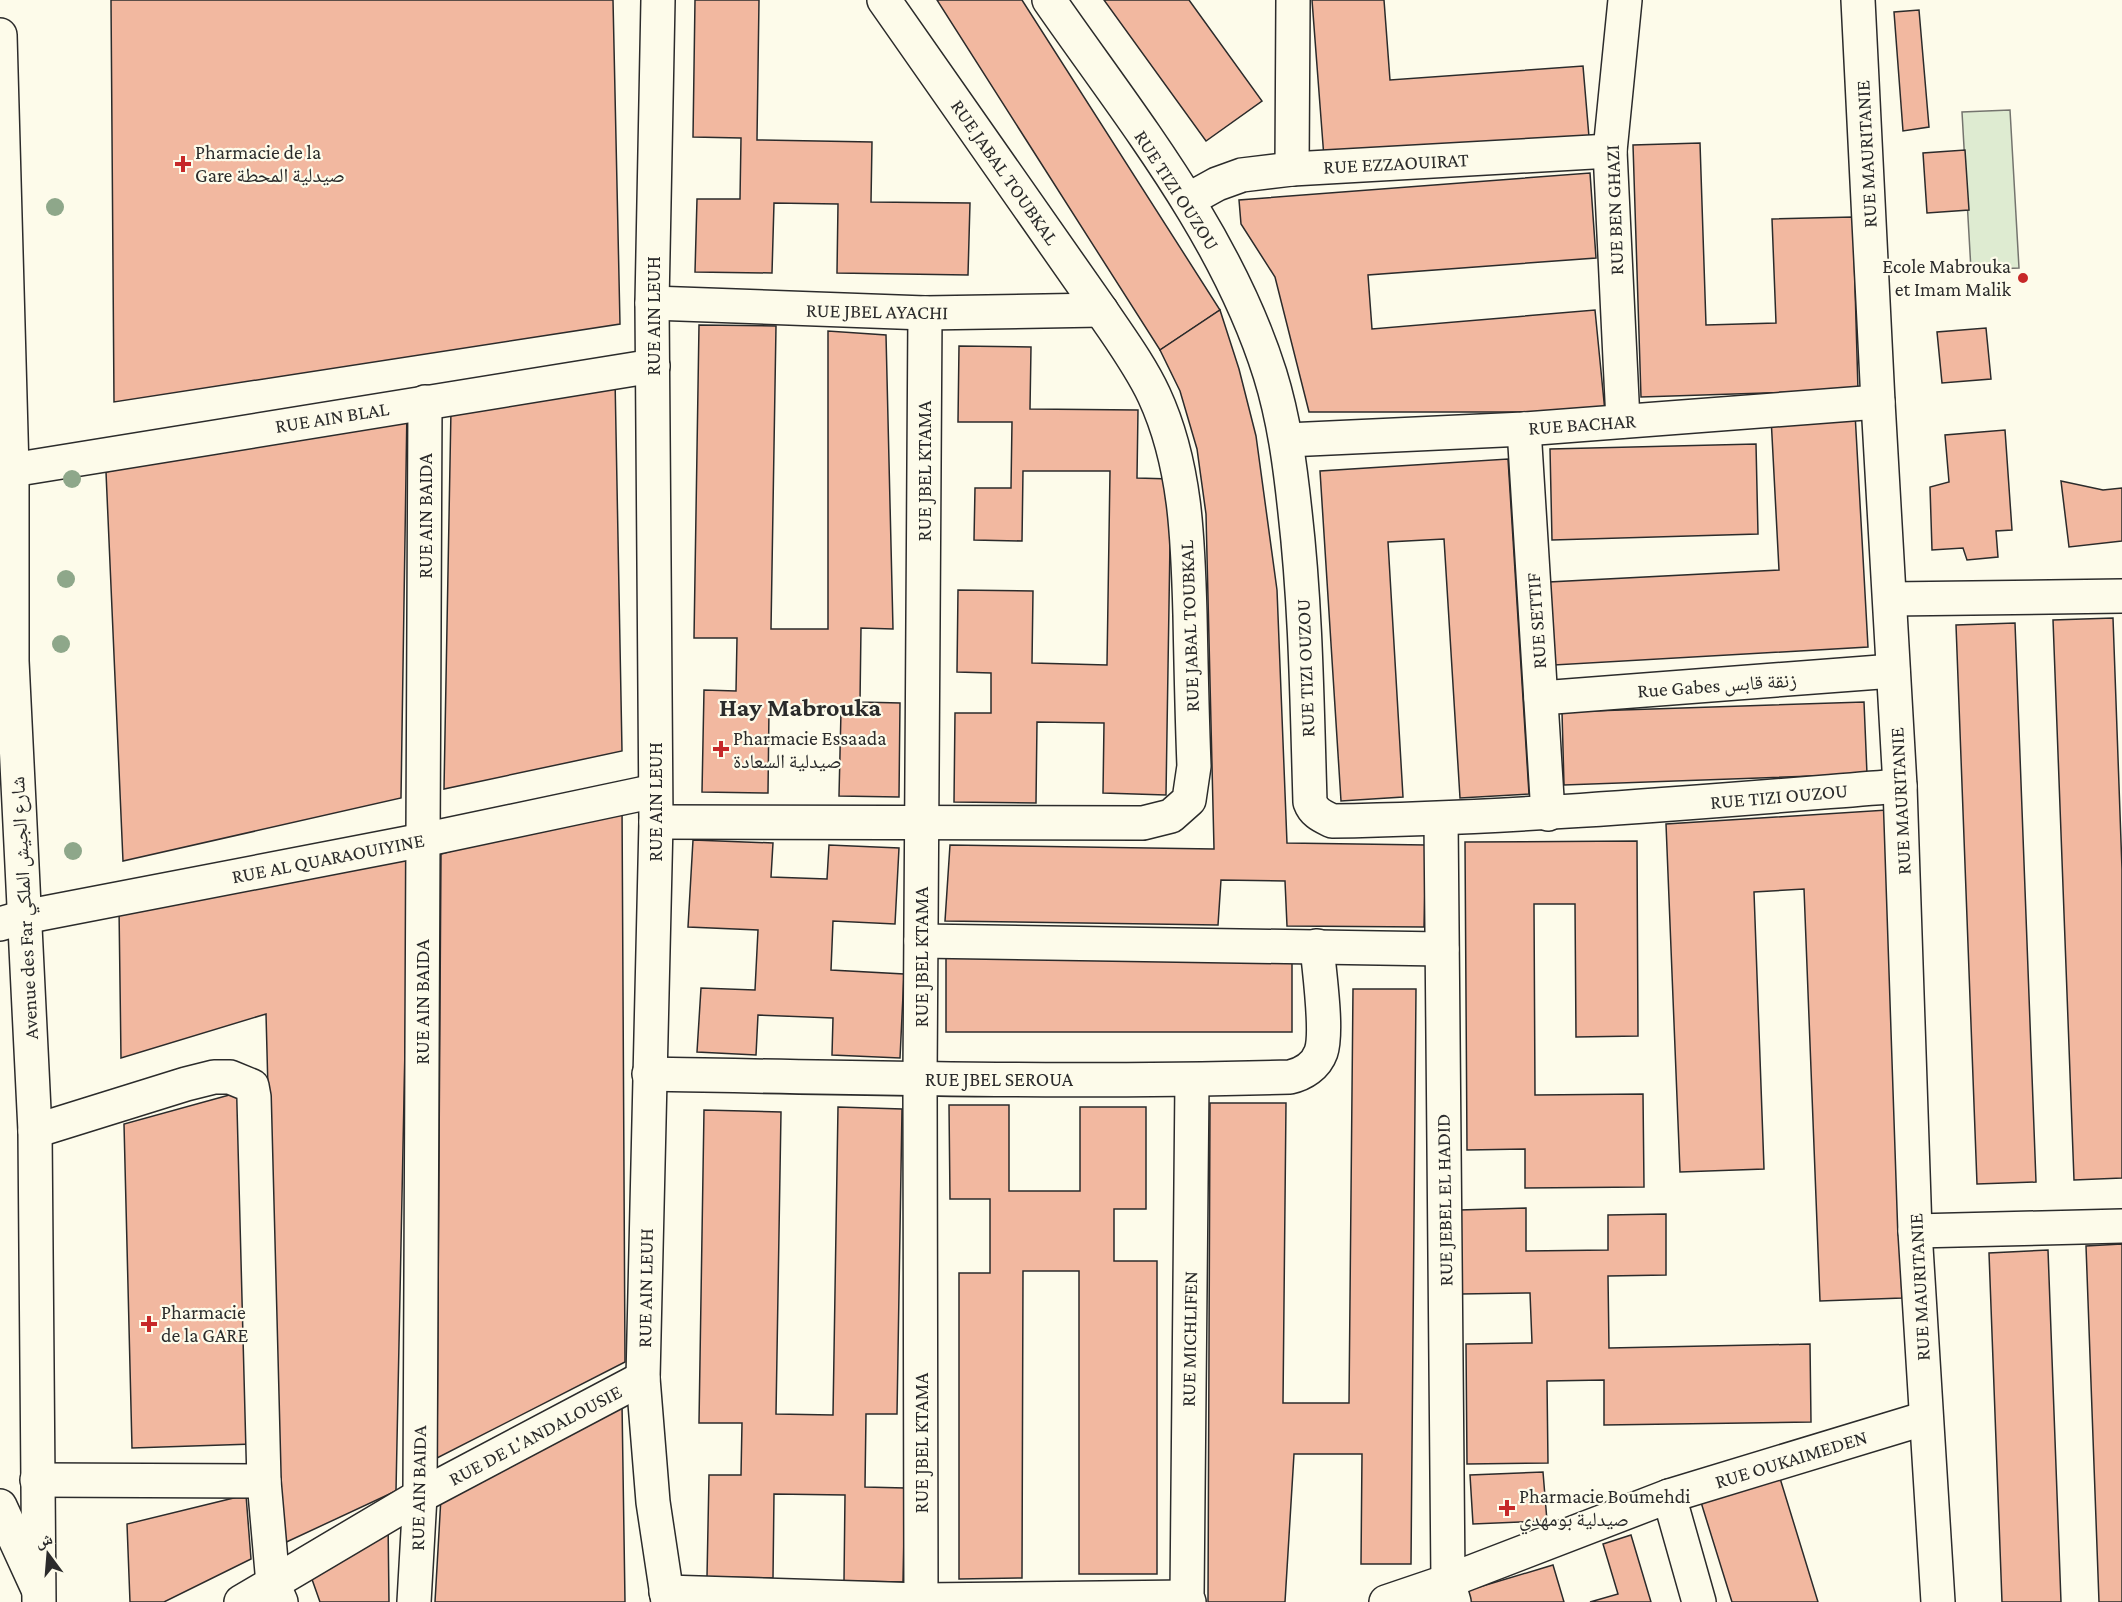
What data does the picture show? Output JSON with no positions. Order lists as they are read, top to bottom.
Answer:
{
  "streets": {
    "street": [
      "RUE MAURITANIE",
      "RUE EZZAOUIRAT",
      "RUE JABAL TOUBKAL",
      "RUE TIZI OUZOU",
      "RUE BEN GHAZI",
      "RUE JBEL AYACHI",
      "RUE AIN LEUH",
      "RUE AIN BLAL",
      "RUE BACHAR",
      "RUE JBEL KTAMA",
      "RUE AIN BAIDA",
      "RUE SETTIF",
      "Rue Gabes زنقة قابس",
      "RUE AL QUARAOUIYINE",
      "Avenue des Far شارع الجيش الملكي",
      "RUE JBEL SEROUA",
      "RUE JEBEL EL HADID",
      "RUE MICHLIFEN",
      "RUE DE L'ANDALOUSIE",
      "RUE OUKAIMEDEN"
    ]
  },
  "crossings": [
    ["RUE MAURITANIE", "RUE TIZI OUZOU"],
    ["RUE MAURITANIE", "RUE BACHAR"],
    ["RUE MAURITANIE", "Rue Gabes زنقة قابس"],
    ["RUE MAURITANIE", "RUE OUKAIMEDEN"],
    ["RUE EZZAOUIRAT", "RUE TIZI OUZOU"],
    ["RUE EZZAOUIRAT", "RUE BEN GHAZI"],
    ["RUE JABAL TOUBKAL", "RUE JBEL AYACHI"],
    ["RUE JABAL TOUBKAL", "RUE AIN LEUH"],
    ["RUE JABAL TOUBKAL", "RUE JBEL KTAMA"],
    ["RUE JABAL TOUBKAL", "RUE AL QUARAOUIYINE"],
    ["RUE TIZI OUZOU", "RUE BACHAR"],
    ["RUE TIZI OUZOU", "RUE SETTIF"],
    ["RUE TIZI OUZOU", "RUE JEBEL EL HADID"],
    ["RUE BEN GHAZI", "RUE BACHAR"],
    ["RUE JBEL AYACHI", "RUE AIN LEUH"],
    ["RUE JBEL AYACHI", "RUE JBEL KTAMA"],
    ["RUE AIN LEUH", "RUE AIN BLAL"],
    ["RUE AIN LEUH", "RUE AL QUARAOUIYINE"],
    ["RUE AIN LEUH", "RUE JBEL SEROUA"],
    ["RUE AIN LEUH", "RUE DE L'ANDALOUSIE"],
    ["RUE AIN BLAL", "RUE AIN BAIDA"],
    ["RUE AIN BLAL", "Avenue des Far شارع الجيش الملكي"],
    ["RUE BACHAR", "RUE SETTIF"],
    ["RUE JBEL KTAMA", "RUE JBEL SEROUA"],
    ["RUE AIN BAIDA", "RUE AL QUARAOUIYINE"],
    ["RUE AIN BAIDA", "RUE DE L'ANDALOUSIE"],
    ["RUE SETTIF", "Rue Gabes زنقة قابس"],
    ["RUE AL QUARAOUIYINE", "Avenue des Far شارع الجيش الملكي"],
    ["RUE JBEL SEROUA", "RUE MICHLIFEN"],
    ["RUE JEBEL EL HADID", "RUE OUKAIMEDEN"]
  ],
  "districts": ["Hay Mabrouka"],
  "places": {
    "health": [
      "Pharmacie de la Gare صيدلية المحطة",
      "Pharmacie Essaada صيدلية السعادة",
      "Pharmacie de la GARE",
      "Pharmacie Boumehdi صيدلية بومهدي"
    ],
    "other": ["Ecole Mabrouka et Imam Malik"]
  },
  "north": "top"
}
